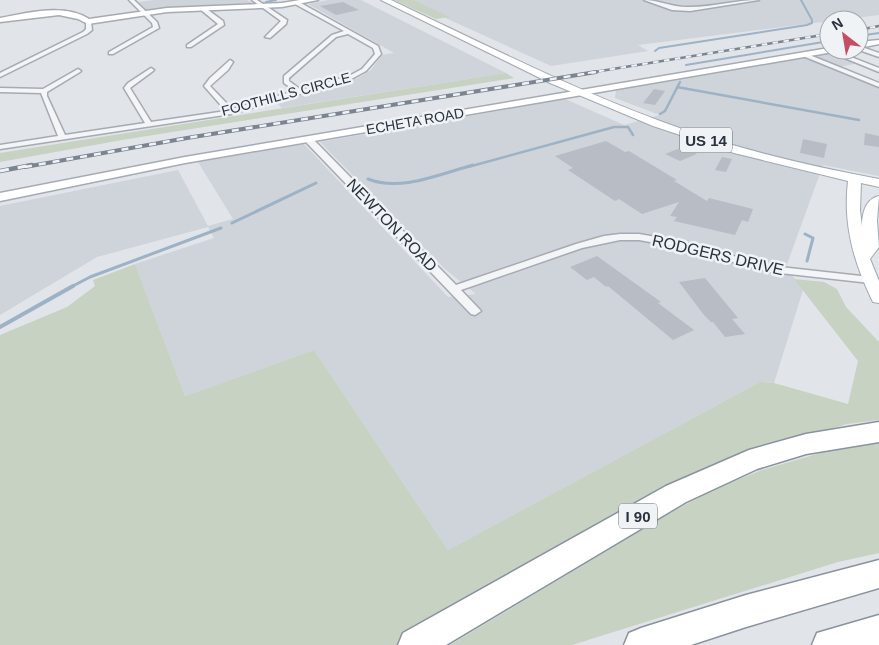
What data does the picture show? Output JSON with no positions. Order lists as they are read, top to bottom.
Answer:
{
  "streets": {
    "highway": ["I 90"],
    "main road": ["US 14"],
    "street": [
      "FOOTHILLS CIRCLE",
      "ECHETA ROAD",
      "NEWTON ROAD",
      "RODGERS DRIVE"
    ]
  },
  "crossings": [
    ["ECHETA ROAD", "US 14"],
    ["ECHETA ROAD", "NEWTON ROAD"],
    ["NEWTON ROAD", "RODGERS DRIVE"]
  ],
  "north": "top left"
}
